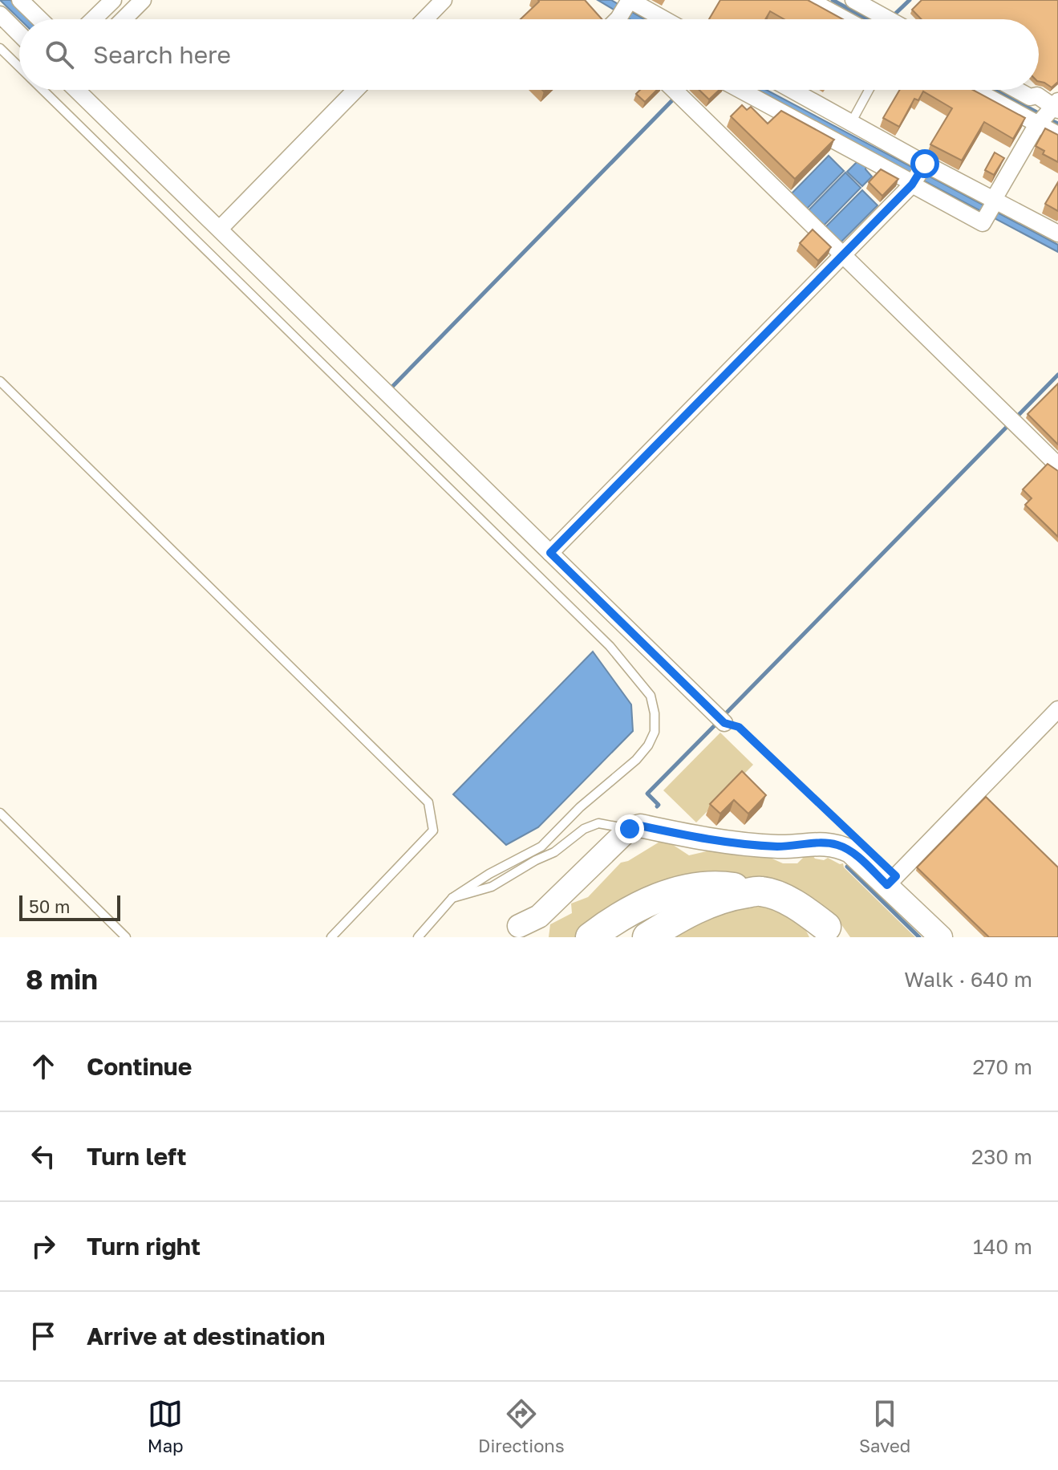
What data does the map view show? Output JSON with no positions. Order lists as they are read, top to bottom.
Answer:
{
  "scale_bar": "50 m",
  "page": {
    "search": "Search here",
    "scale": "50 m",
    "heading": ["8 min", "Walk · 640 m"],
    "list": [
      ["Continue", "270 m"],
      ["Turn left", "230 m"],
      ["Turn right", "140 m"],
      "Arrive at destination"
    ],
    "nav": ["Map", "Directions", "Saved"]
  }
}
